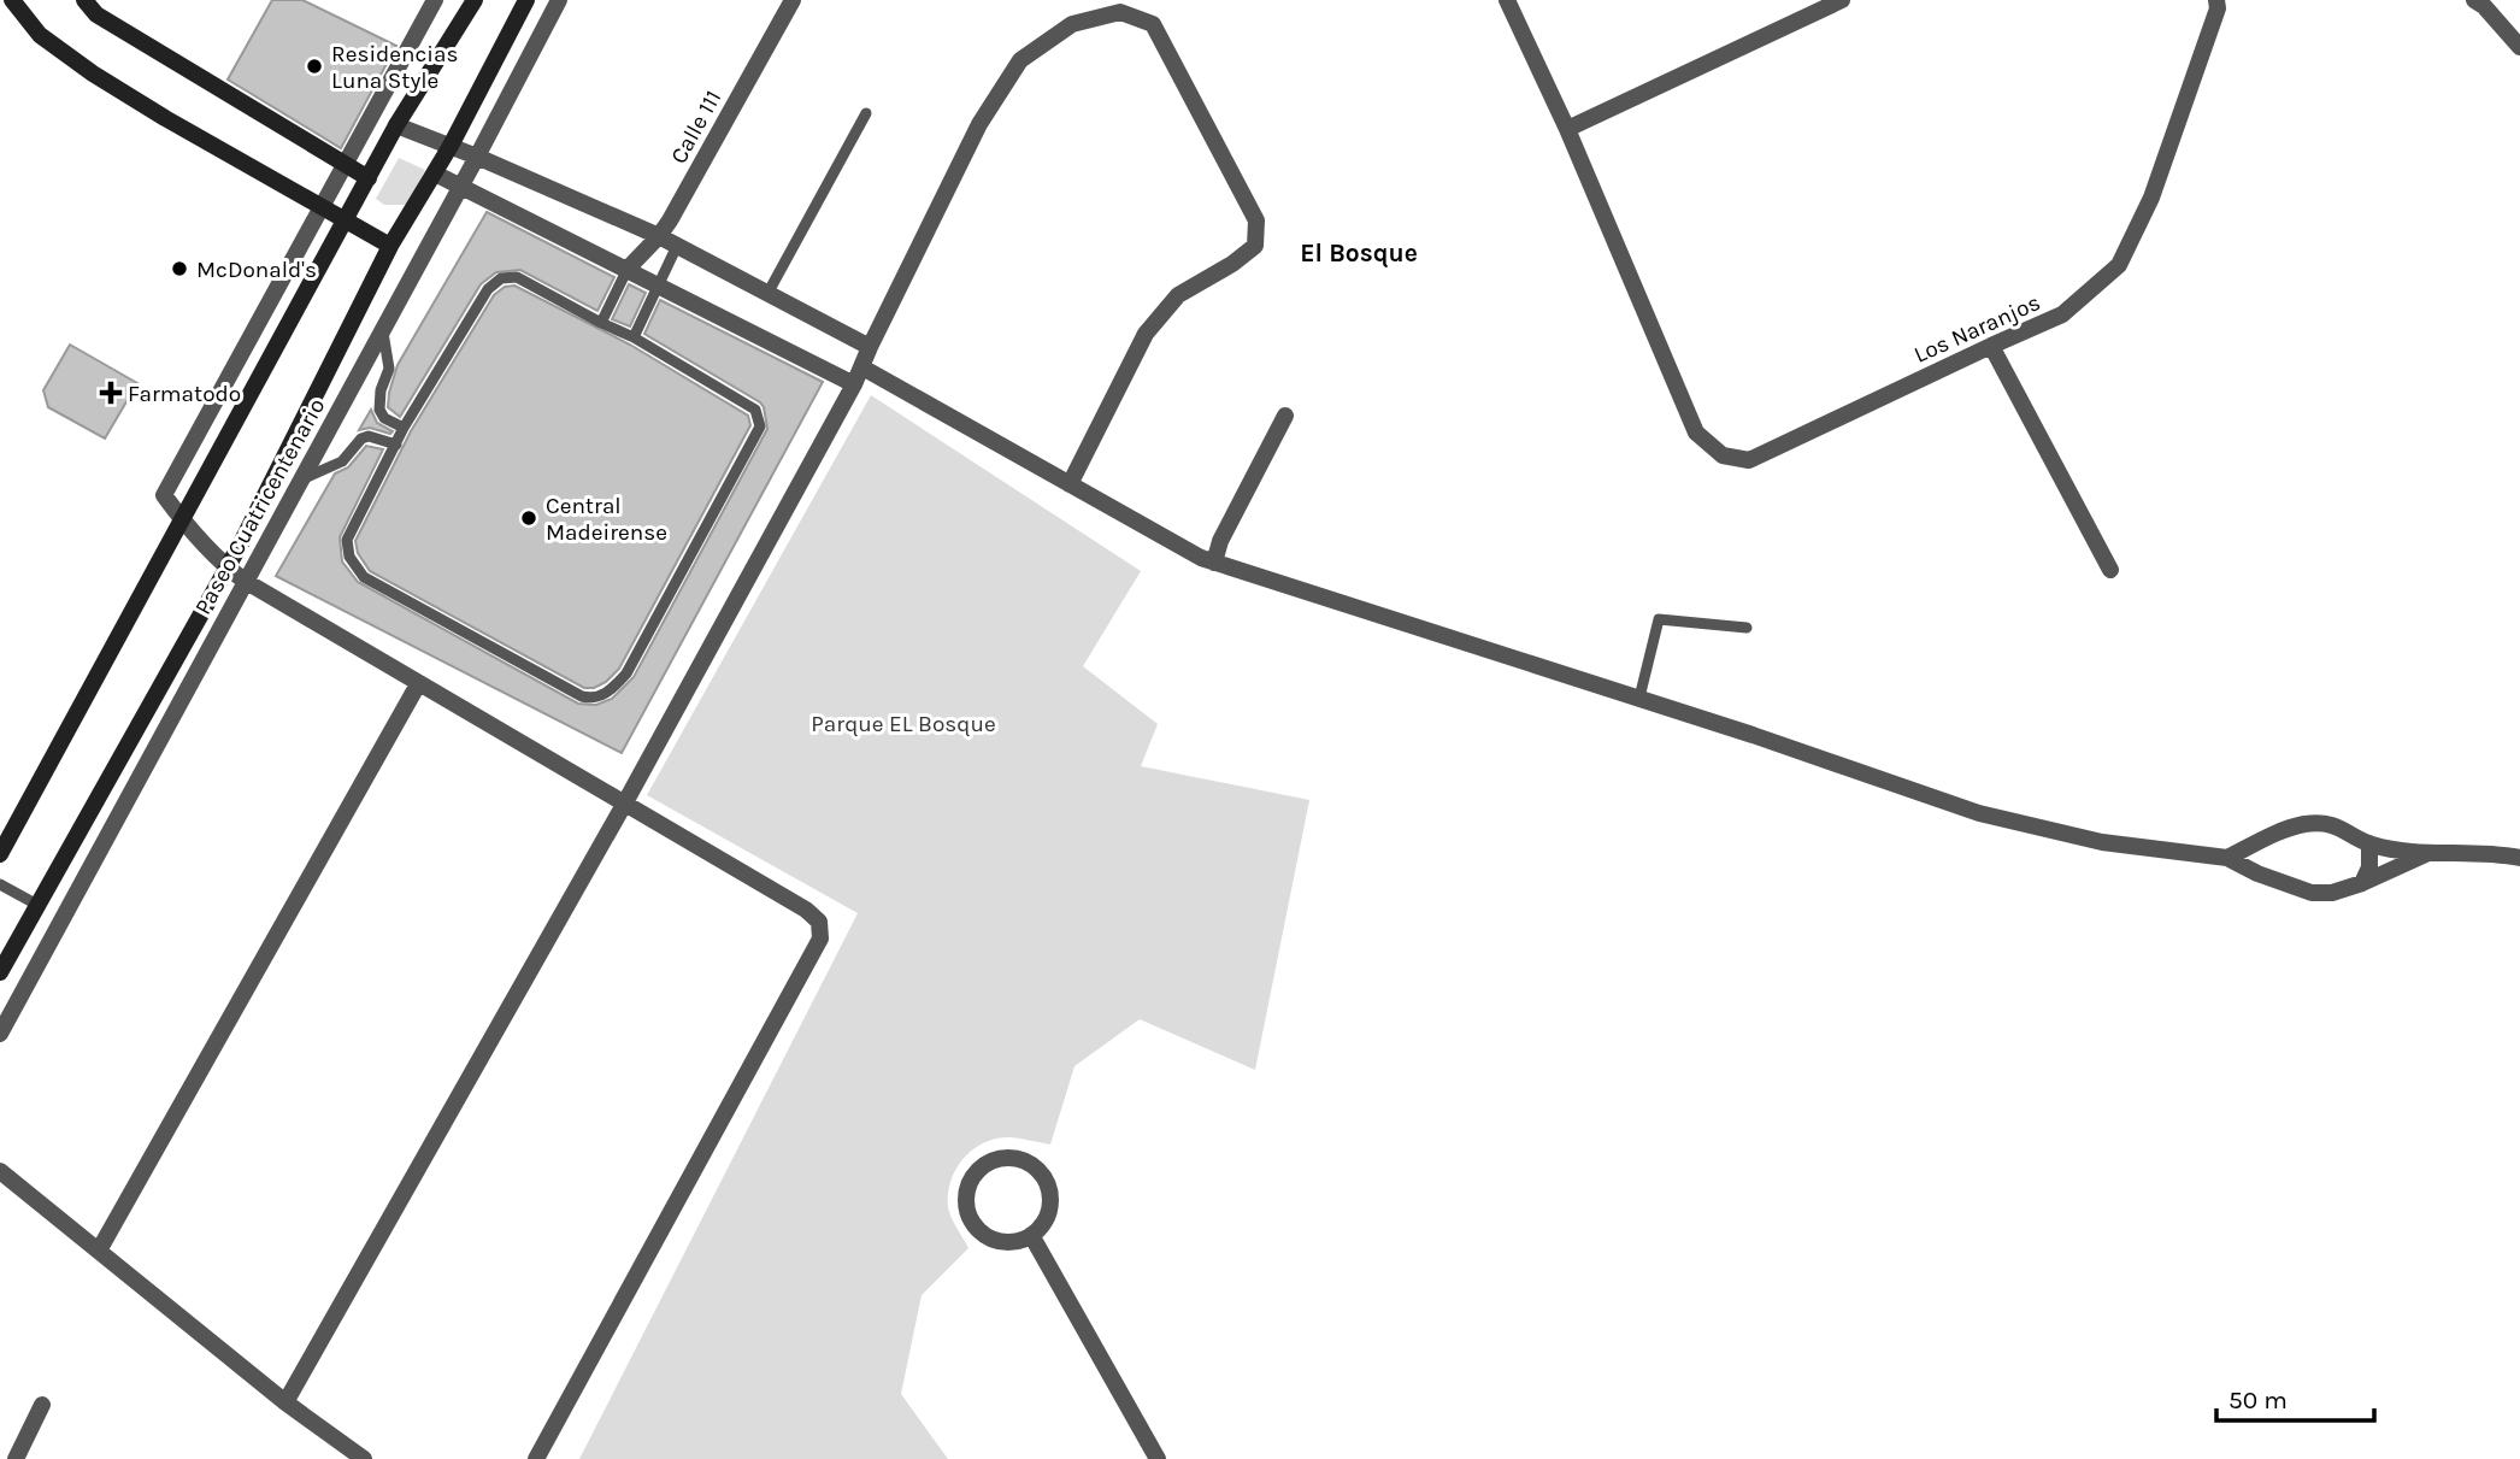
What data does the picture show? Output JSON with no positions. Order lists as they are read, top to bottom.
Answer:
{
  "streets": {
    "street": ["Calle 111", "Los Naranjos", "Paseo Cuatricentenario"]
  },
  "districts": ["El Bosque"],
  "parks": ["Parque EL Bosque"],
  "places": {
    "other": ["Residencias Luna Style", "McDonald's", "Central Madeirense"],
    "health": ["Farmatodo"]
  },
  "scale_bar": "50 m"
}
